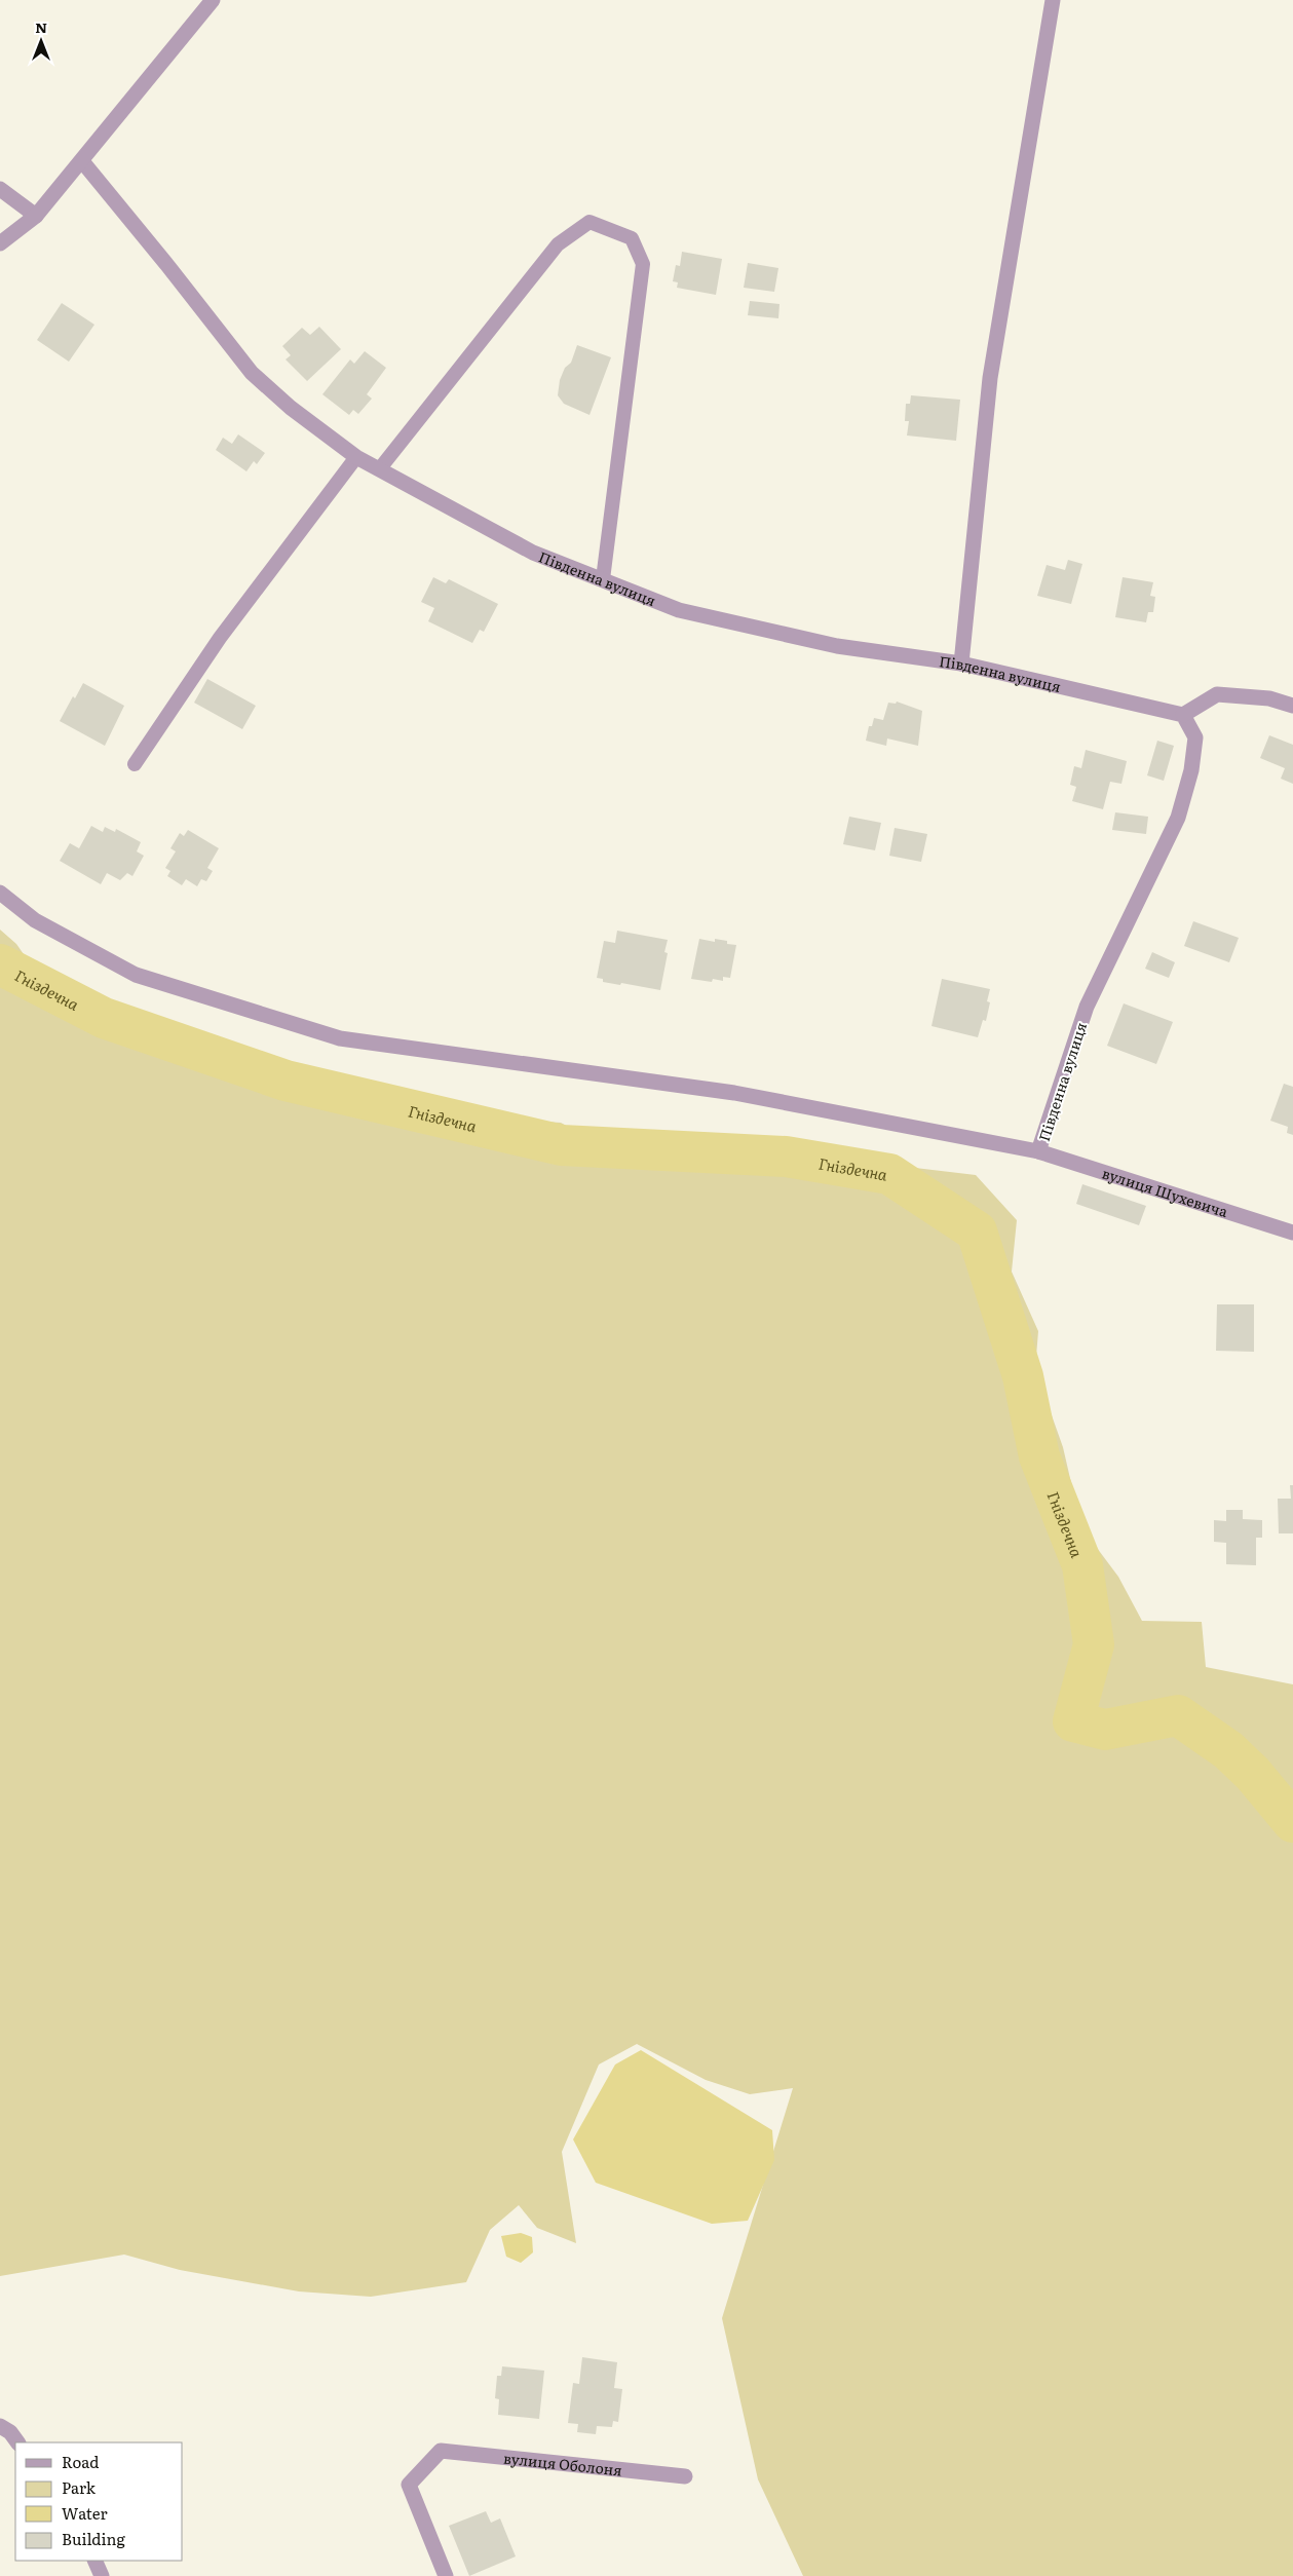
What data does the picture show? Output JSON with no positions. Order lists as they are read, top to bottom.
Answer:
{
  "streets": {
    "street": ["Південна вулиця", "вулиця Шухевича", "вулиця Оболоня"]
  },
  "crossings": [
    ["Південна вулиця", "вулиця Шухевича"]
  ],
  "water": ["Гніздечна"],
  "legend": [
    "Road",
    "Park",
    "Water",
    "Building"
  ],
  "north": "top"
}
